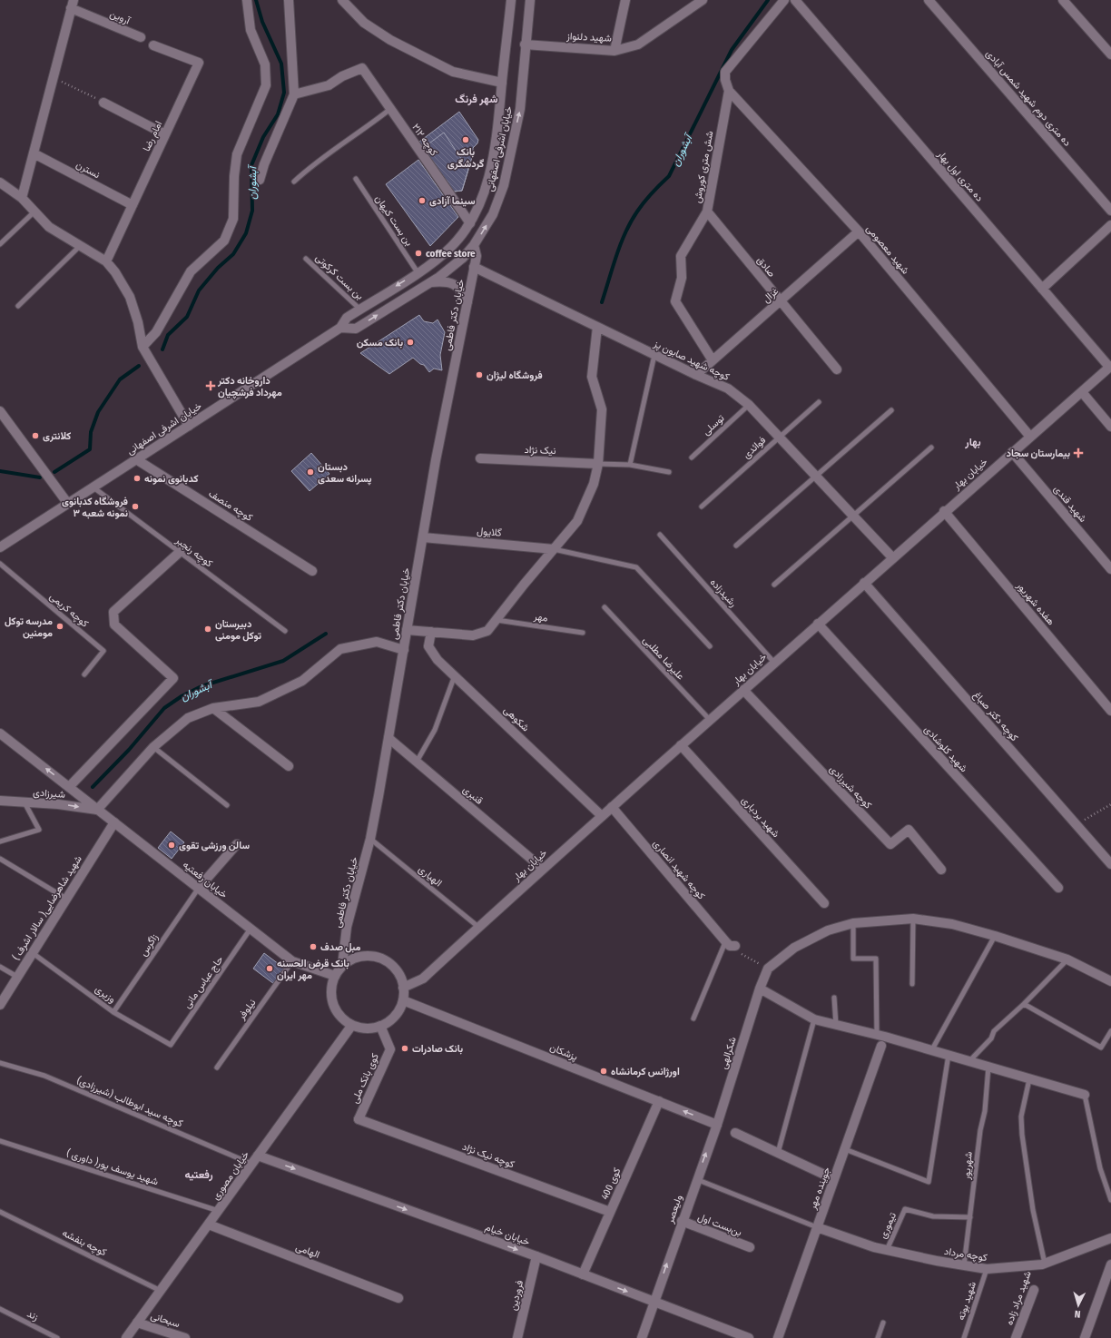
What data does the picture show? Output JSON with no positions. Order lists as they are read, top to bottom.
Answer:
{
  "streets": {
    "street": [
      "آروین",
      "شهید دلنواز",
      "ده متری دوم شهید شمس آبادی",
      "امام رضا",
      "کوچه ۲۱۲",
      "خیابان اشرفی اصفهانی",
      "شش متری کوروش",
      "نسترن",
      "ده متری اول بهار",
      "شهید معصومی",
      "صادق",
      "غزال",
      "خیابان دکتر فاطمی",
      "کوچه شهید صابون پز",
      "نیک نژاد",
      "خیابان بهار",
      "شهید قندی",
      "کوچه منصف",
      "گلایول",
      "هفده شهریور",
      "کوچه دکتر صباغ",
      "شکوهی",
      "شهید کلوشادی",
      "کوچه شیرزادی",
      "شیرزادی",
      "قنبری",
      "شهید بردباری",
      "کوچه شهید انصاری",
      "خیابان رفعتیه",
      "شهید شاهرضایی( سالار اشرف )",
      "پزشکان",
      "شکرالهی",
      "کوی بانک ملی",
      "کوچه نیک نژاد",
      "خیابان مصوری",
      "کوی 400",
      "جوینده مهر",
      "ولیعصر",
      "بن‌بست اول",
      "خیابان خیام",
      "الهامی",
      "کوچه مرداد",
      "فروردین",
      "شهید مراد زاده",
      "سبحانی"
    ],
    "lane": [
      "بن بست کیهان",
      "بن بست کرکوتی",
      "توسلی",
      "فوائدی",
      "کوچه رنجبر",
      "رشیدزاده",
      "کوچه کریمی",
      "مهر",
      "علیرضا مطلبی",
      "الهیاری",
      "زاگرس",
      "حاج عباس مانی",
      "وزیری",
      "نیلوفر",
      "کوچه سید ابوطالب (شیرزادی)",
      "شهریور",
      "شهید یوسف پور( داوری )",
      "تیموری",
      "کوچه بنفشه",
      "شهید بوته",
      "زند"
    ]
  },
  "crossings": [
    ["شهید دلنواز", "خیابان اشرفی اصفهانی"],
    ["امام رضا", "نسترن"],
    ["کوچه ۲۱۲", "خیابان اشرفی اصفهانی"],
    ["خیابان اشرفی اصفهانی", "بن بست کیهان"],
    ["خیابان اشرفی اصفهانی", "بن بست کرکوتی"],
    ["خیابان اشرفی اصفهانی", "خیابان دکتر فاطمی"],
    ["خیابان اشرفی اصفهانی", "کوچه منصف"],
    ["خیابان اشرفی اصفهانی", "کوچه رنجبر"],
    ["شش متری کوروش", "شهید معصومی"],
    ["شش متری کوروش", "صادق"],
    ["شش متری کوروش", "غزال"],
    ["ده متری اول بهار", "خیابان بهار"],
    ["شهید معصومی", "غزال"],
    ["شهید معصومی", "خیابان بهار"],
    ["صادق", "غزال"],
    ["غزال", "کوچه شهید صابون پز"],
    ["خیابان دکتر فاطمی", "کوچه شهید صابون پز"],
    ["خیابان دکتر فاطمی", "خیابان بهار"],
    ["خیابان دکتر فاطمی", "گلایول"],
    ["خیابان دکتر فاطمی", "قنبری"],
    ["خیابان دکتر فاطمی", "الهیاری"],
    ["خیابان دکتر فاطمی", "خیابان رفعتیه"],
    ["خیابان دکتر فاطمی", "پزشکان"],
    ["خیابان دکتر فاطمی", "کوی بانک ملی"],
    ["خیابان دکتر فاطمی", "خیابان مصوری"],
    ["کوچه شهید صابون پز", "توسلی"],
    ["کوچه شهید صابون پز", "فوائدی"],
    ["کوچه شهید صابون پز", "خیابان بهار"],
    ["خیابان بهار", "شهید قندی"],
    ["خیابان بهار", "رشیدزاده"],
    ["خیابان بهار", "هفده شهریور"],
    ["خیابان بهار", "علیرضا مطلبی"],
    ["خیابان بهار", "کوچه دکتر صباغ"],
    ["خیابان بهار", "شکوهی"],
    ["خیابان بهار", "شهید کلوشادی"],
    ["خیابان بهار", "کوچه شیرزادی"],
    ["خیابان بهار", "قنبری"],
    ["خیابان بهار", "شهید بردباری"],
    ["خیابان بهار", "کوچه شهید انصاری"],
    ["خیابان بهار", "الهیاری"],
    ["خیابان بهار", "خیابان رفعتیه"],
    ["خیابان بهار", "پزشکان"],
    ["خیابان بهار", "کوی بانک ملی"],
    ["خیابان بهار", "خیابان مصوری"],
    ["شیرزادی", "خیابان رفعتیه"],
    ["خیابان رفعتیه", "شهید شاهرضایی( سالار اشرف )"],
    ["خیابان رفعتیه", "زاگرس"],
    ["خیابان رفعتیه", "حاج عباس مانی"],
    ["خیابان رفعتیه", "نیلوفر"],
    ["خیابان رفعتیه", "پزشکان"],
    ["خیابان رفعتیه", "کوی بانک ملی"],
    ["خیابان رفعتیه", "خیابان مصوری"],
    ["شهید شاهرضایی( سالار اشرف )", "وزیری"],
    ["زاگرس", "وزیری"],
    ["حاج عباس مانی", "وزیری"],
    ["پزشکان", "شکرالهی"],
    ["پزشکان", "کوی بانک ملی"],
    ["پزشکان", "خیابان مصوری"],
    ["پزشکان", "کوی 400"],
    ["پزشکان", "ولیعصر"],
    ["شکرالهی", "ولیعصر"],
    ["کوی بانک ملی", "کوچه نیک نژاد"],
    ["کوی بانک ملی", "خیابان مصوری"],
    ["کوچه سید ابوطالب (شیرزادی)", "خیابان مصوری"],
    ["کوچه نیک نژاد", "کوی 400"],
    ["شهریور", "تیموری"],
    ["شهریور", "کوچه مرداد"],
    ["شهید یوسف پور( داوری )", "خیابان مصوری"],
    ["خیابان مصوری", "خیابان خیام"],
    ["خیابان مصوری", "کوچه بنفشه"],
    ["خیابان مصوری", "الهامی"],
    ["خیابان مصوری", "سبحانی"],
    ["کوی 400", "خیابان خیام"],
    ["جوینده مهر", "کوچه مرداد"],
    ["ولیعصر", "بن‌بست اول"],
    ["ولیعصر", "خیابان خیام"],
    ["تیموری", "کوچه مرداد"],
    ["خیابان خیام", "فروردین"],
    ["کوچه مرداد", "شهید بوته"]
  ],
  "one_way": ["شیرزادی", "ولیعصر", "خیابان خیام"],
  "districts": ["شهر فرنگ", "بهار", "رفعتیه"],
  "water": ["آبشوران"],
  "places": {
    "other": [
      "بانک گردشگری",
      "سینما آزادی",
      "coffee store",
      "بانک مسکن",
      "فروشگاه لیژان",
      "کلانتری",
      "دبستان پسرانه سعدی",
      "کدبانوی نمونه",
      "فروشگاه کدبانوی نمونه شعبه ۳",
      "مدرسه توکل مومنین",
      "دبیرستان توکل مومنی",
      "سالن ورزشی تقوی",
      "مبل صدف",
      "بانک قرض الحسنه مهر ایران",
      "بانک صادرات",
      "اورژانس کرمانشاه"
    ],
    "health": ["داروخانه دکتر مهرداد فرشچیان", "بیمارستان سجاد"]
  },
  "north": "bottom"
}
